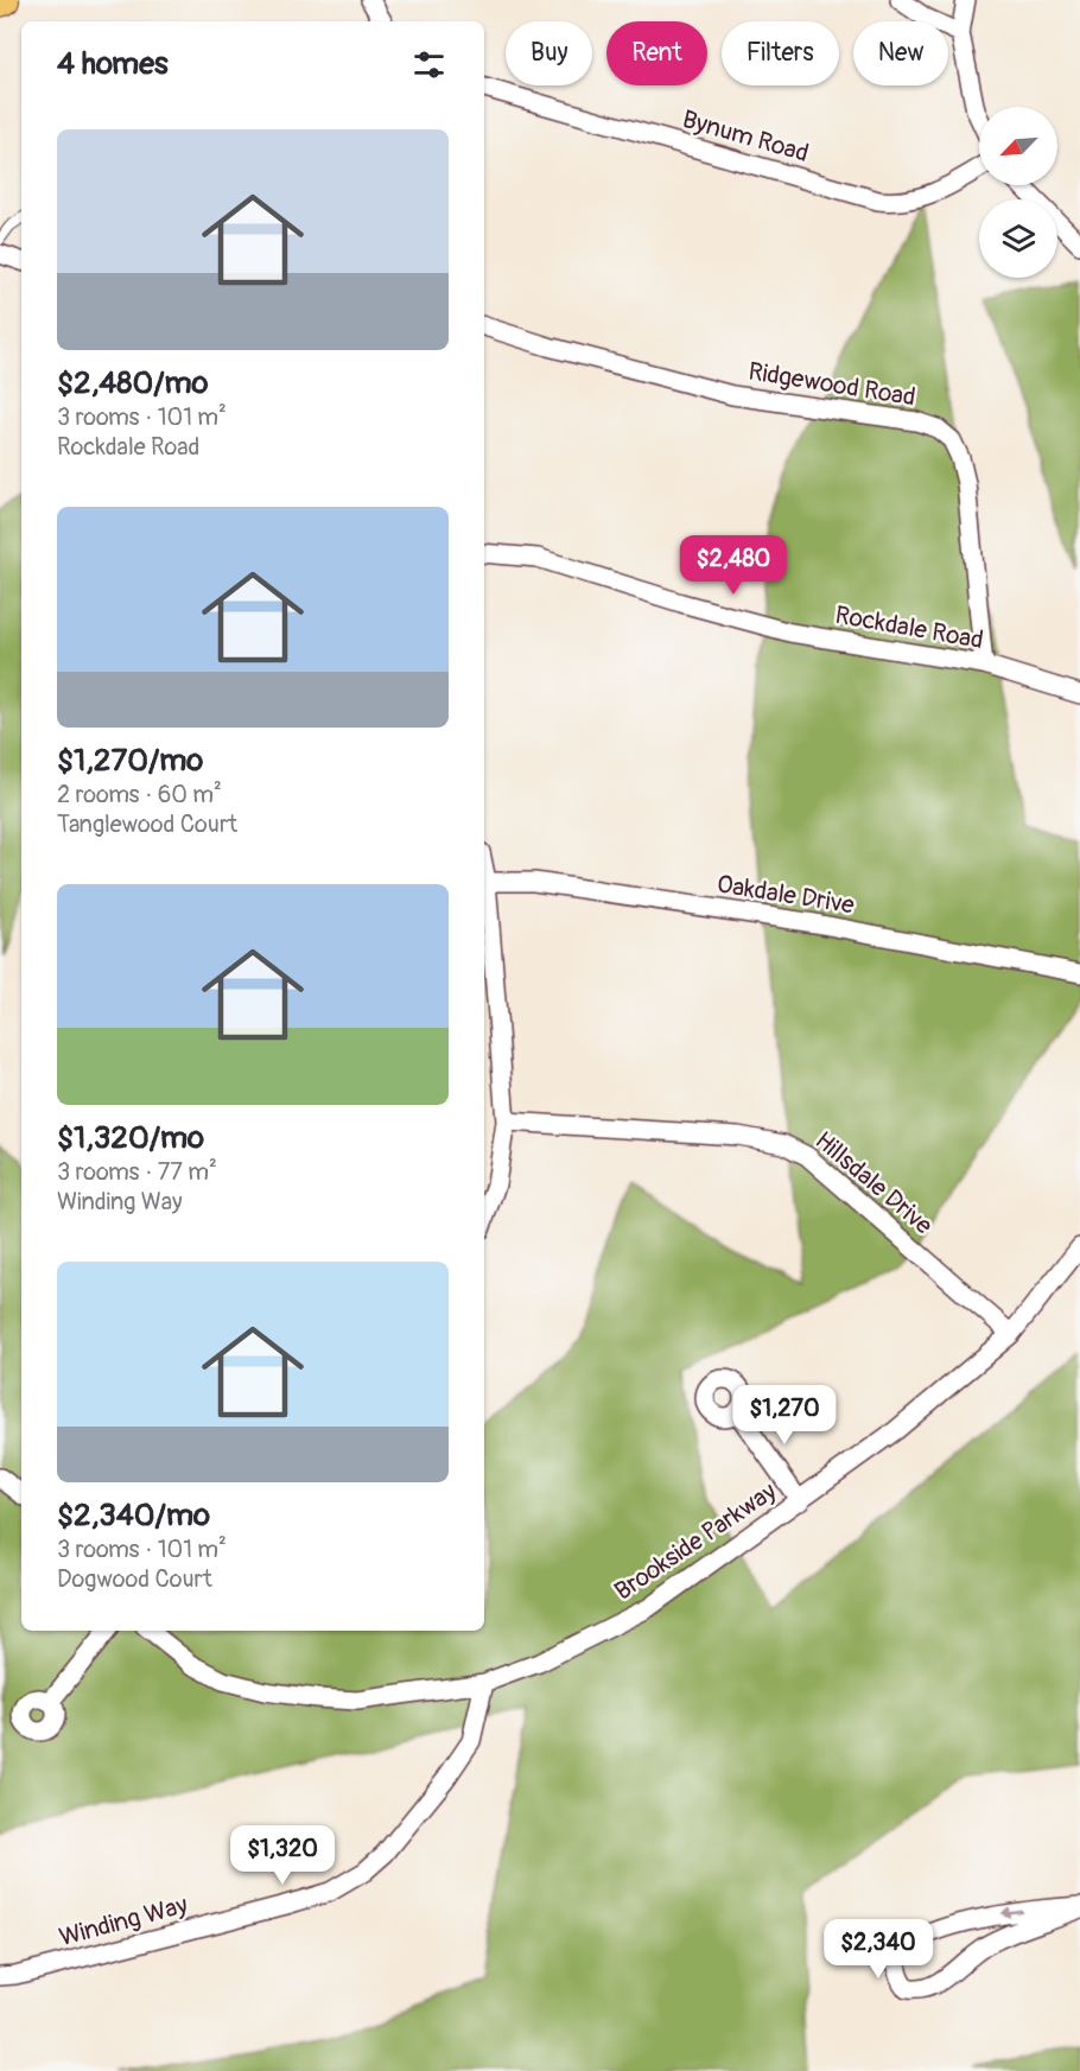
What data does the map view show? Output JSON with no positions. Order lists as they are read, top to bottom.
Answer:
{
  "streets": {
    "street": [
      "Bynum Road",
      "Ridgewood Road",
      "Rockdale Road",
      "Oakdale Drive",
      "Hillsdale Drive",
      "Brookside Parkway",
      "Winding Way"
    ]
  },
  "crossings": [
    ["Ridgewood Road", "Rockdale Road"],
    ["Hillsdale Drive", "Brookside Parkway"],
    ["Brookside Parkway", "Winding Way"]
  ],
  "north": "bottom left",
  "page": {
    "chip": [
      "Buy",
      "Rent",
      "Filters",
      "New"
    ],
    "heading": "4 homes",
    "list": [
      {
        "name": "$2,480/mo",
        "note": "3 rooms · 101 m² · Rockdale Road"
      },
      {
        "name": "$1,270/mo",
        "note": "2 rooms · 60 m² · Tanglewood Court"
      },
      {
        "name": "$1,320/mo",
        "note": "3 rooms · 77 m² · Winding Way"
      },
      {
        "name": "$2,340/mo",
        "note": "3 rooms · 101 m² · Dogwood Court"
      }
    ],
    "price": [
      "$2,480",
      "$1,270",
      "$1,320",
      "$2,340"
    ]
  }
}
